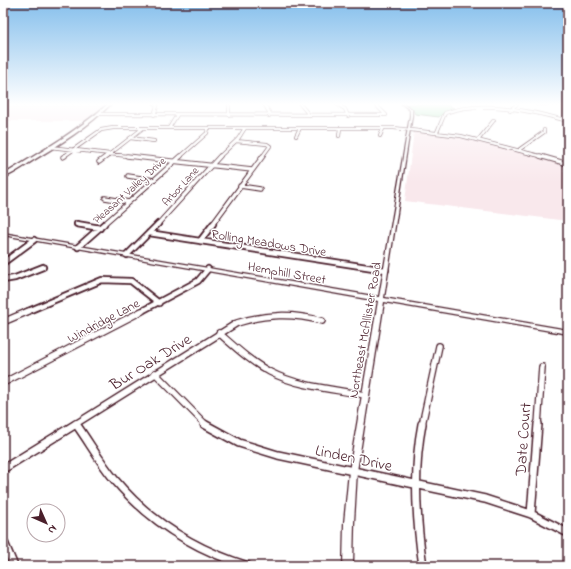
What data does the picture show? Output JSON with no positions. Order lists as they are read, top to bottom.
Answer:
{
  "streets": {
    "street": [
      "Arbor Lane",
      "Pleasant Valley Drive",
      "Rolling Meadows Drive",
      "Hemphill Street",
      "Windridge Lane",
      "Northeast McAllister Road",
      "Bur Oak Drive",
      "Date Court",
      "Linden Drive"
    ]
  },
  "crossings": [
    ["Arbor Lane", "Rolling Meadows Drive"],
    ["Arbor Lane", "Hemphill Street"],
    ["Pleasant Valley Drive", "Hemphill Street"],
    ["Rolling Meadows Drive", "Northeast McAllister Road"],
    ["Hemphill Street", "Windridge Lane"],
    ["Hemphill Street", "Northeast McAllister Road"],
    ["Northeast McAllister Road", "Linden Drive"],
    ["Bur Oak Drive", "Linden Drive"],
    ["Date Court", "Linden Drive"]
  ],
  "north": "bottom right"
}
